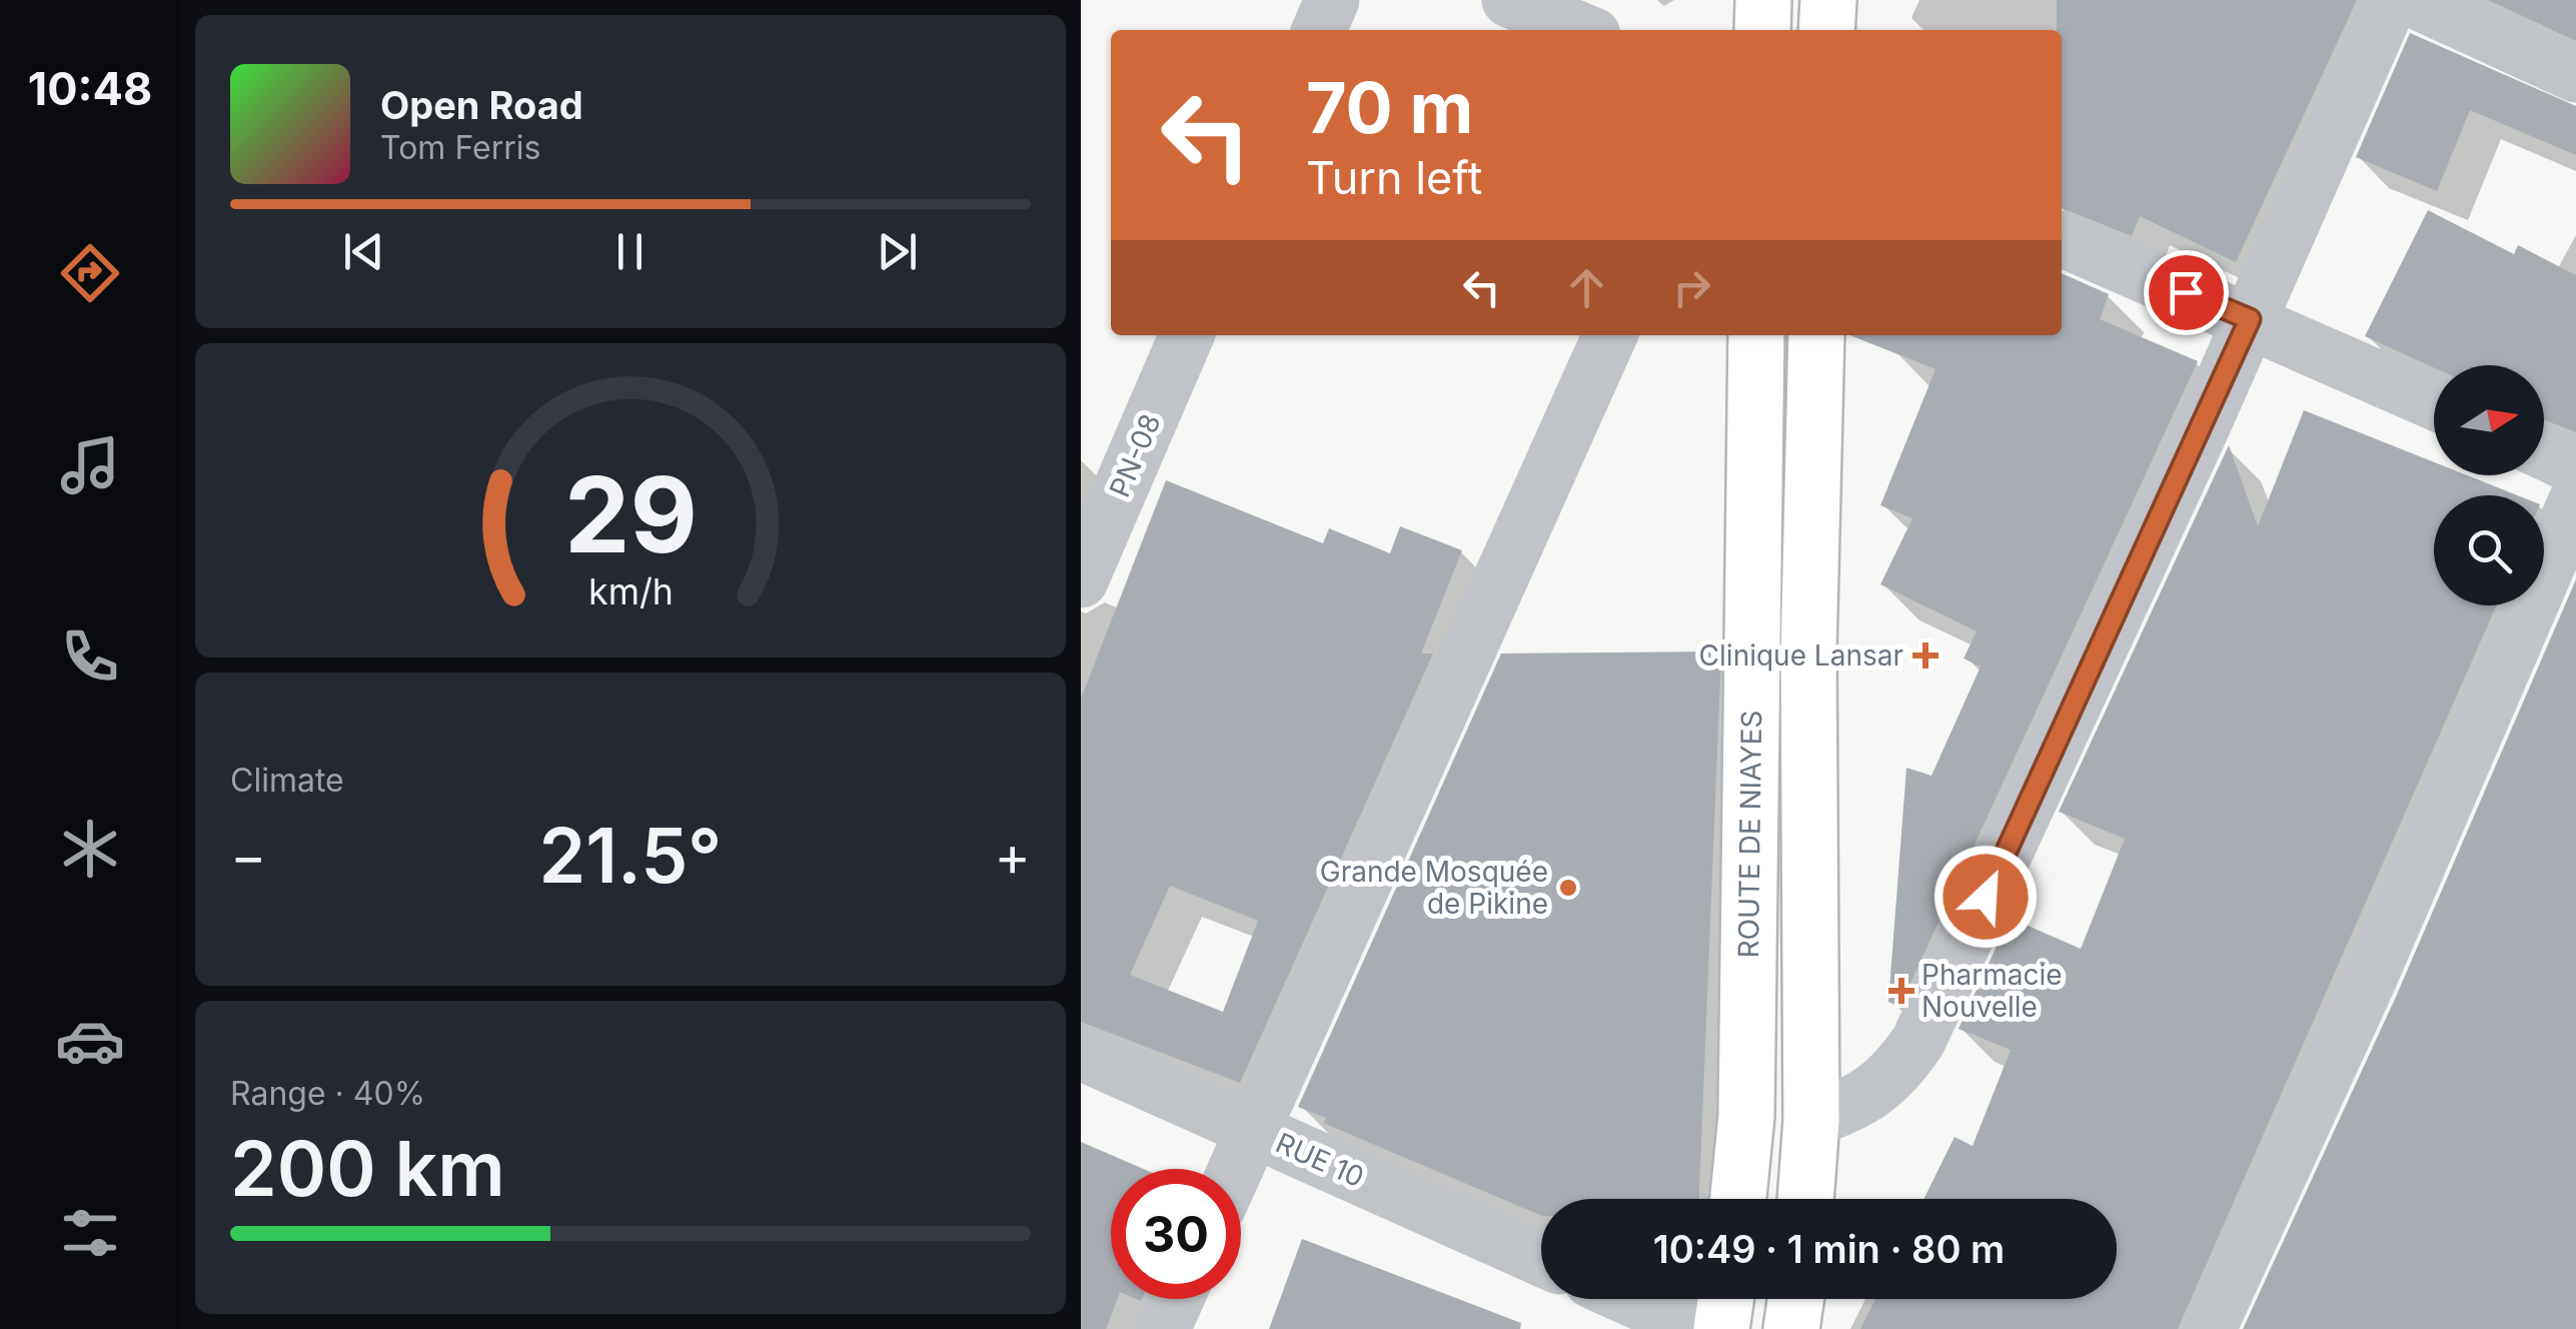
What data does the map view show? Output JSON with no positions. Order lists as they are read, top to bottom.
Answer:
{
  "streets": {
    "main road": ["ROUTE DE NIAYES"],
    "street": ["PN-08", "RUE 10"]
  },
  "places": {
    "health": ["Clinique Lansar", "Pharmacie Nouvelle"],
    "other": ["Grande Mosquée de Pikine"]
  },
  "north": "right",
  "page": {
    "tabs": "10:48",
    "turn": ["70 m", "Turn left"],
    "song": ["Open Road", "Tom Ferris"],
    "tile": [
      "Climate",
      ["Range · 40%", "200 km"]
    ],
    "heat": ["−", "21.5°", "+"],
    "limit": "30",
    "trip": "10:49 · 1 min · 80 m",
    "gauge": ["29", "km/h"]
  }
}
